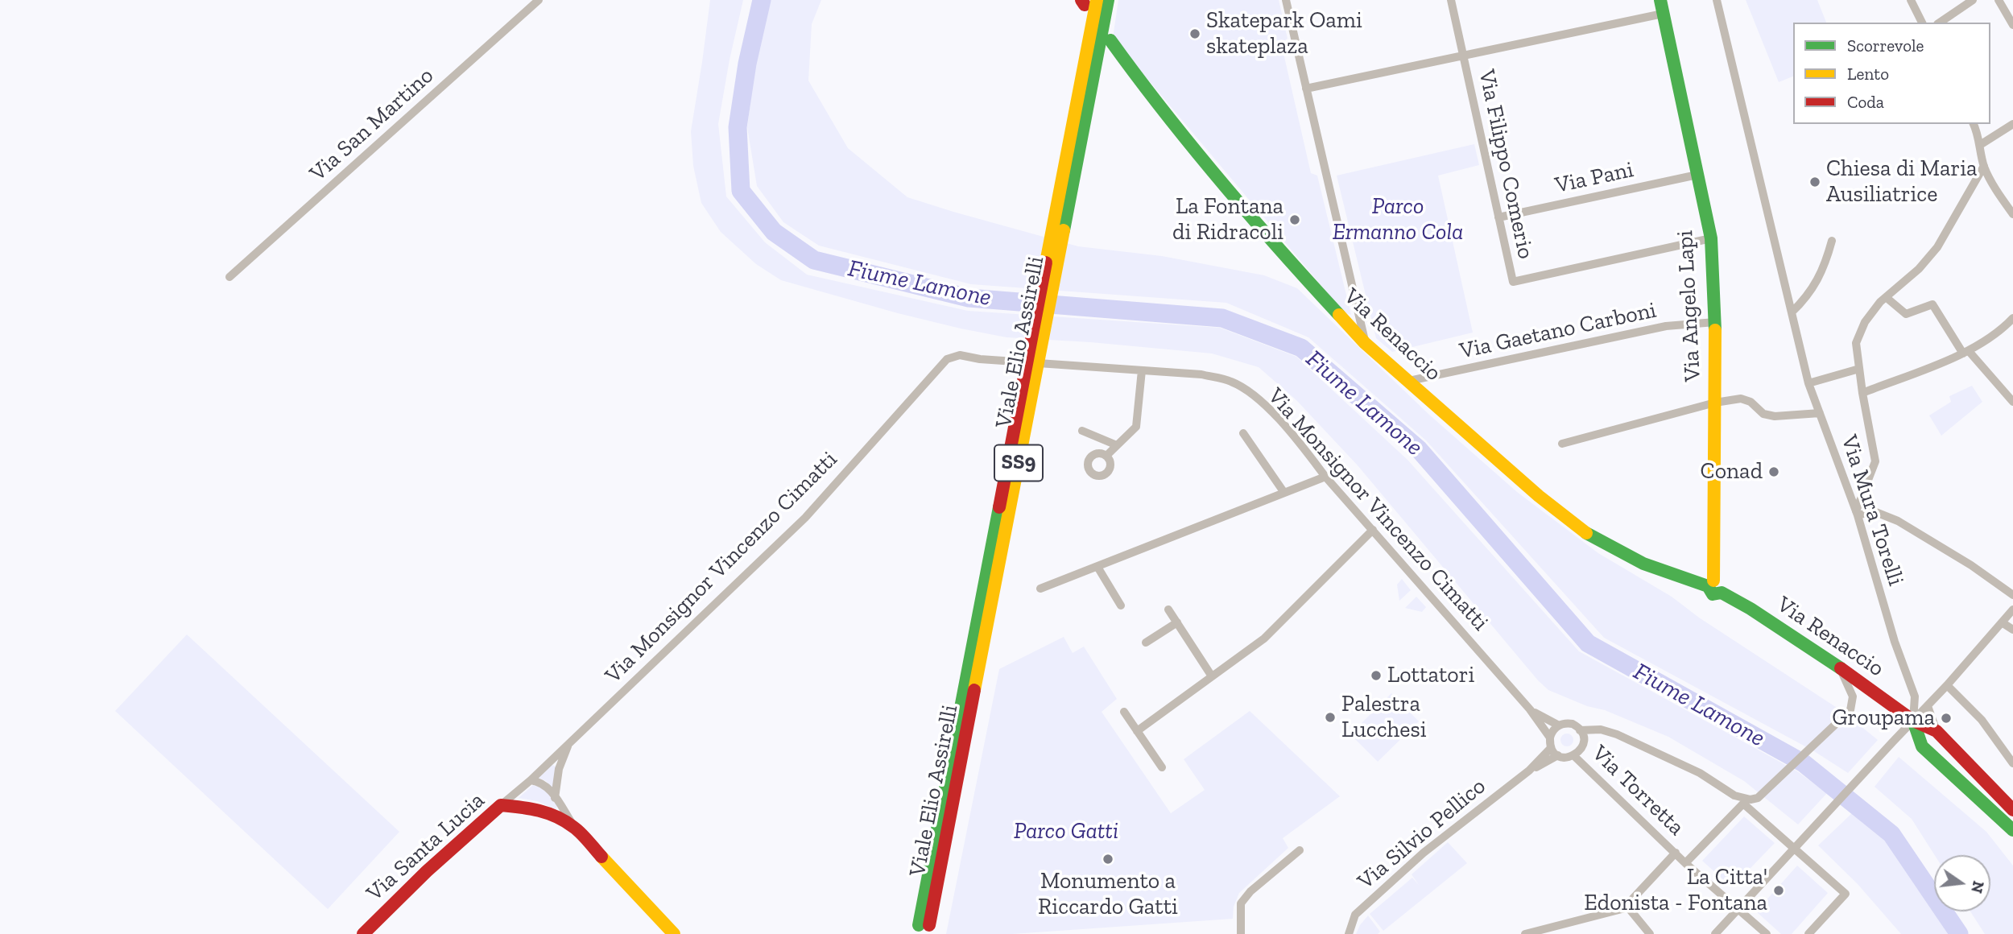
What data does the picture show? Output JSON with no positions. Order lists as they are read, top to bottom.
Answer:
{
  "streets": {
    "street": [
      "Via San Martino",
      "Via Filippo Comerio",
      "Via Pani",
      "Via Angelo Lapi",
      "Via Gaetano Carboni",
      "Via Renaccio",
      "Viale Elio Assirelli",
      "SS9",
      "Via Monsignor Vincenzo Cimatti",
      "Via Mura Torelli",
      "Via Torretta",
      "Via Silvio Pellico",
      "Via Santa Lucia"
    ]
  },
  "crossings": [
    ["Via Filippo Comerio", "Via Pani"],
    ["Via Filippo Comerio", "Via Angelo Lapi"],
    ["Via Pani", "Via Angelo Lapi"],
    ["Via Angelo Lapi", "Via Gaetano Carboni"],
    ["Via Angelo Lapi", "Via Renaccio"],
    ["Via Gaetano Carboni", "Via Renaccio"],
    ["Via Renaccio", "Via Monsignor Vincenzo Cimatti"],
    ["Via Renaccio", "Via Mura Torelli"],
    ["Via Monsignor Vincenzo Cimatti", "Via Torretta"],
    ["Via Monsignor Vincenzo Cimatti", "Via Silvio Pellico"],
    ["Via Monsignor Vincenzo Cimatti", "Via Santa Lucia"],
    ["Via Torretta", "Via Silvio Pellico"]
  ],
  "water": ["Fiume Lamone"],
  "parks": ["Parco Ermanno Cola", "Parco Gatti"],
  "places": [
    "Skatepark Oami skateplaza",
    "Chiesa di Maria Ausiliatrice",
    "La Fontana di Ridracoli",
    "Conad",
    "Lottatori",
    "Palestra Lucchesi",
    "Groupama",
    "Monumento a Riccardo Gatti",
    "La Citta' Edonista - Fontana"
  ],
  "legend": ["Scorrevole", "Lento", "Coda"],
  "north": "right"
}
